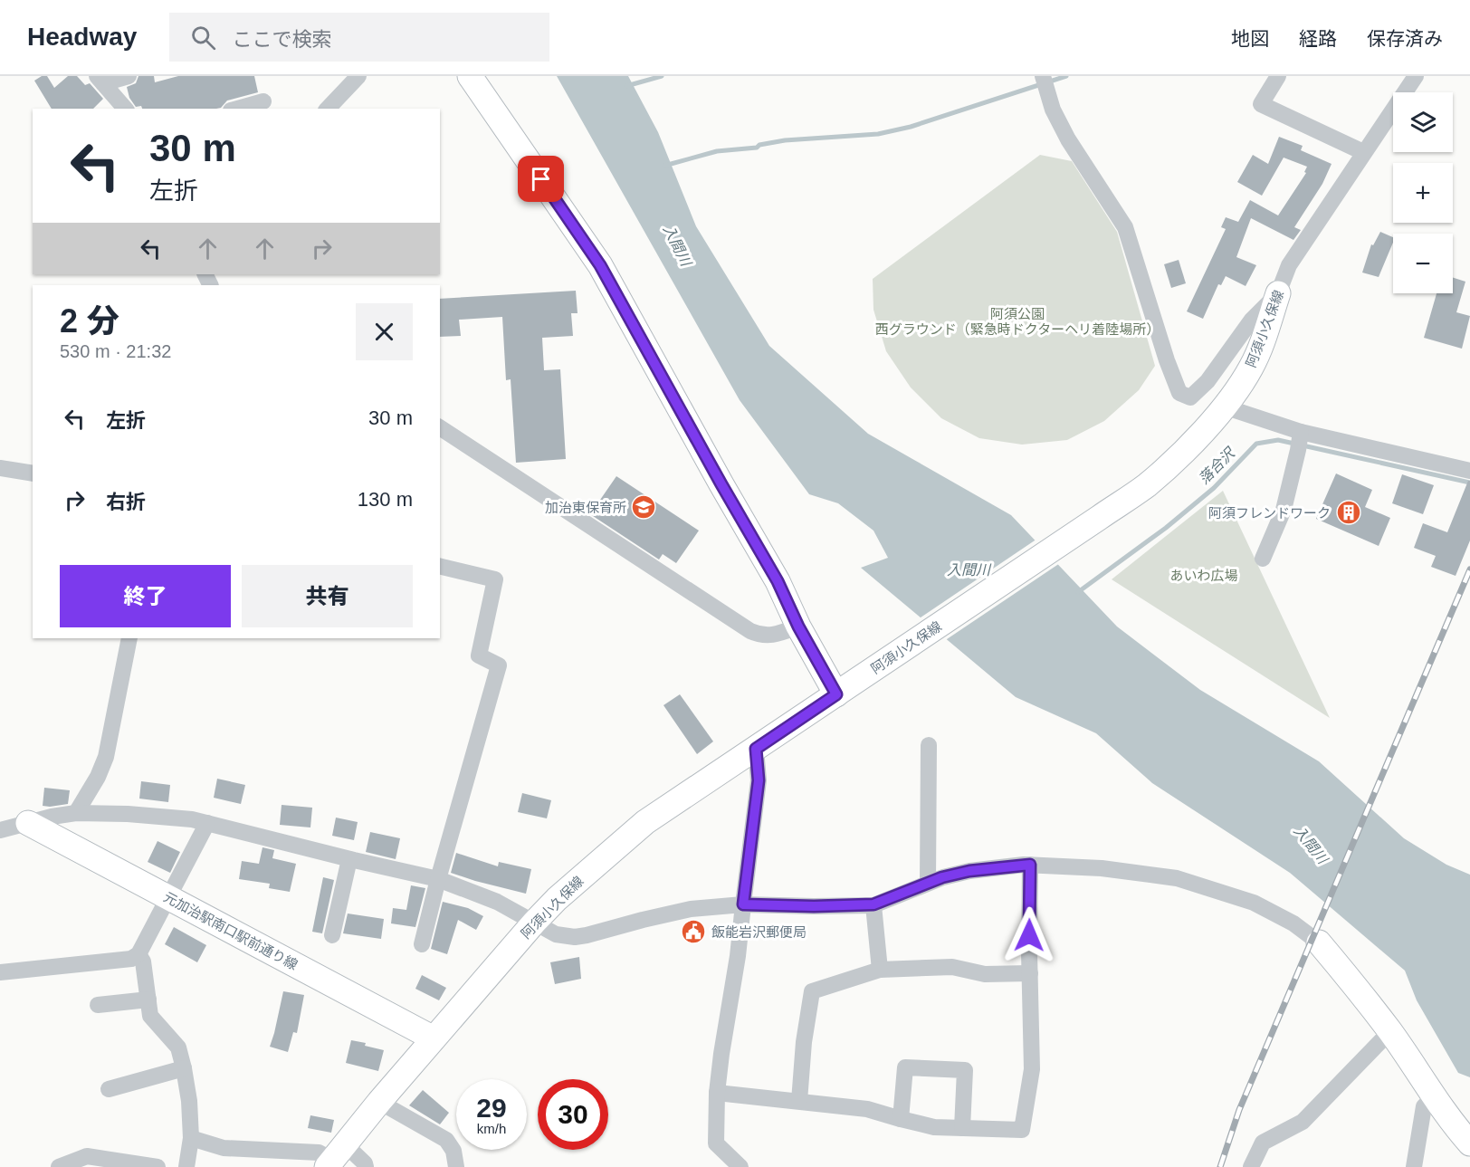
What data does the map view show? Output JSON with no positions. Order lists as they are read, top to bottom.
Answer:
{
  "streets": {
    "street": ["阿須小久保線", "元加治駅南口駅前通り線"]
  },
  "crossings": [
    ["阿須小久保線", "元加治駅南口駅前通り線"]
  ],
  "water": ["入間川", "落合沢"],
  "parks": ["阿須公園 西グラウンド（緊急時ドクターヘリ着陸場所）", "あいわ広場"],
  "places": {
    "school or university": ["加治東保育所"],
    "building": ["阿須フレンドワーク"],
    "public building": ["飯能岩沢郵便局"]
  },
  "page": {
    "header": "Headway",
    "search": "ここで検索",
    "nav": ["地図", "経路", "保存済み"],
    "map_buttons": ["+", "−"],
    "turn": ["30 m", "左折"],
    "heading": ["2 分", "530 m · 21:32"],
    "list": [
      {
        "name": "左折",
        "value": "30 m"
      },
      {
        "name": "右折",
        "value": "130 m"
      }
    ],
    "buttons": ["終了", "共有"],
    "speed": "29 km/h",
    "limit": "30"
  }
}
